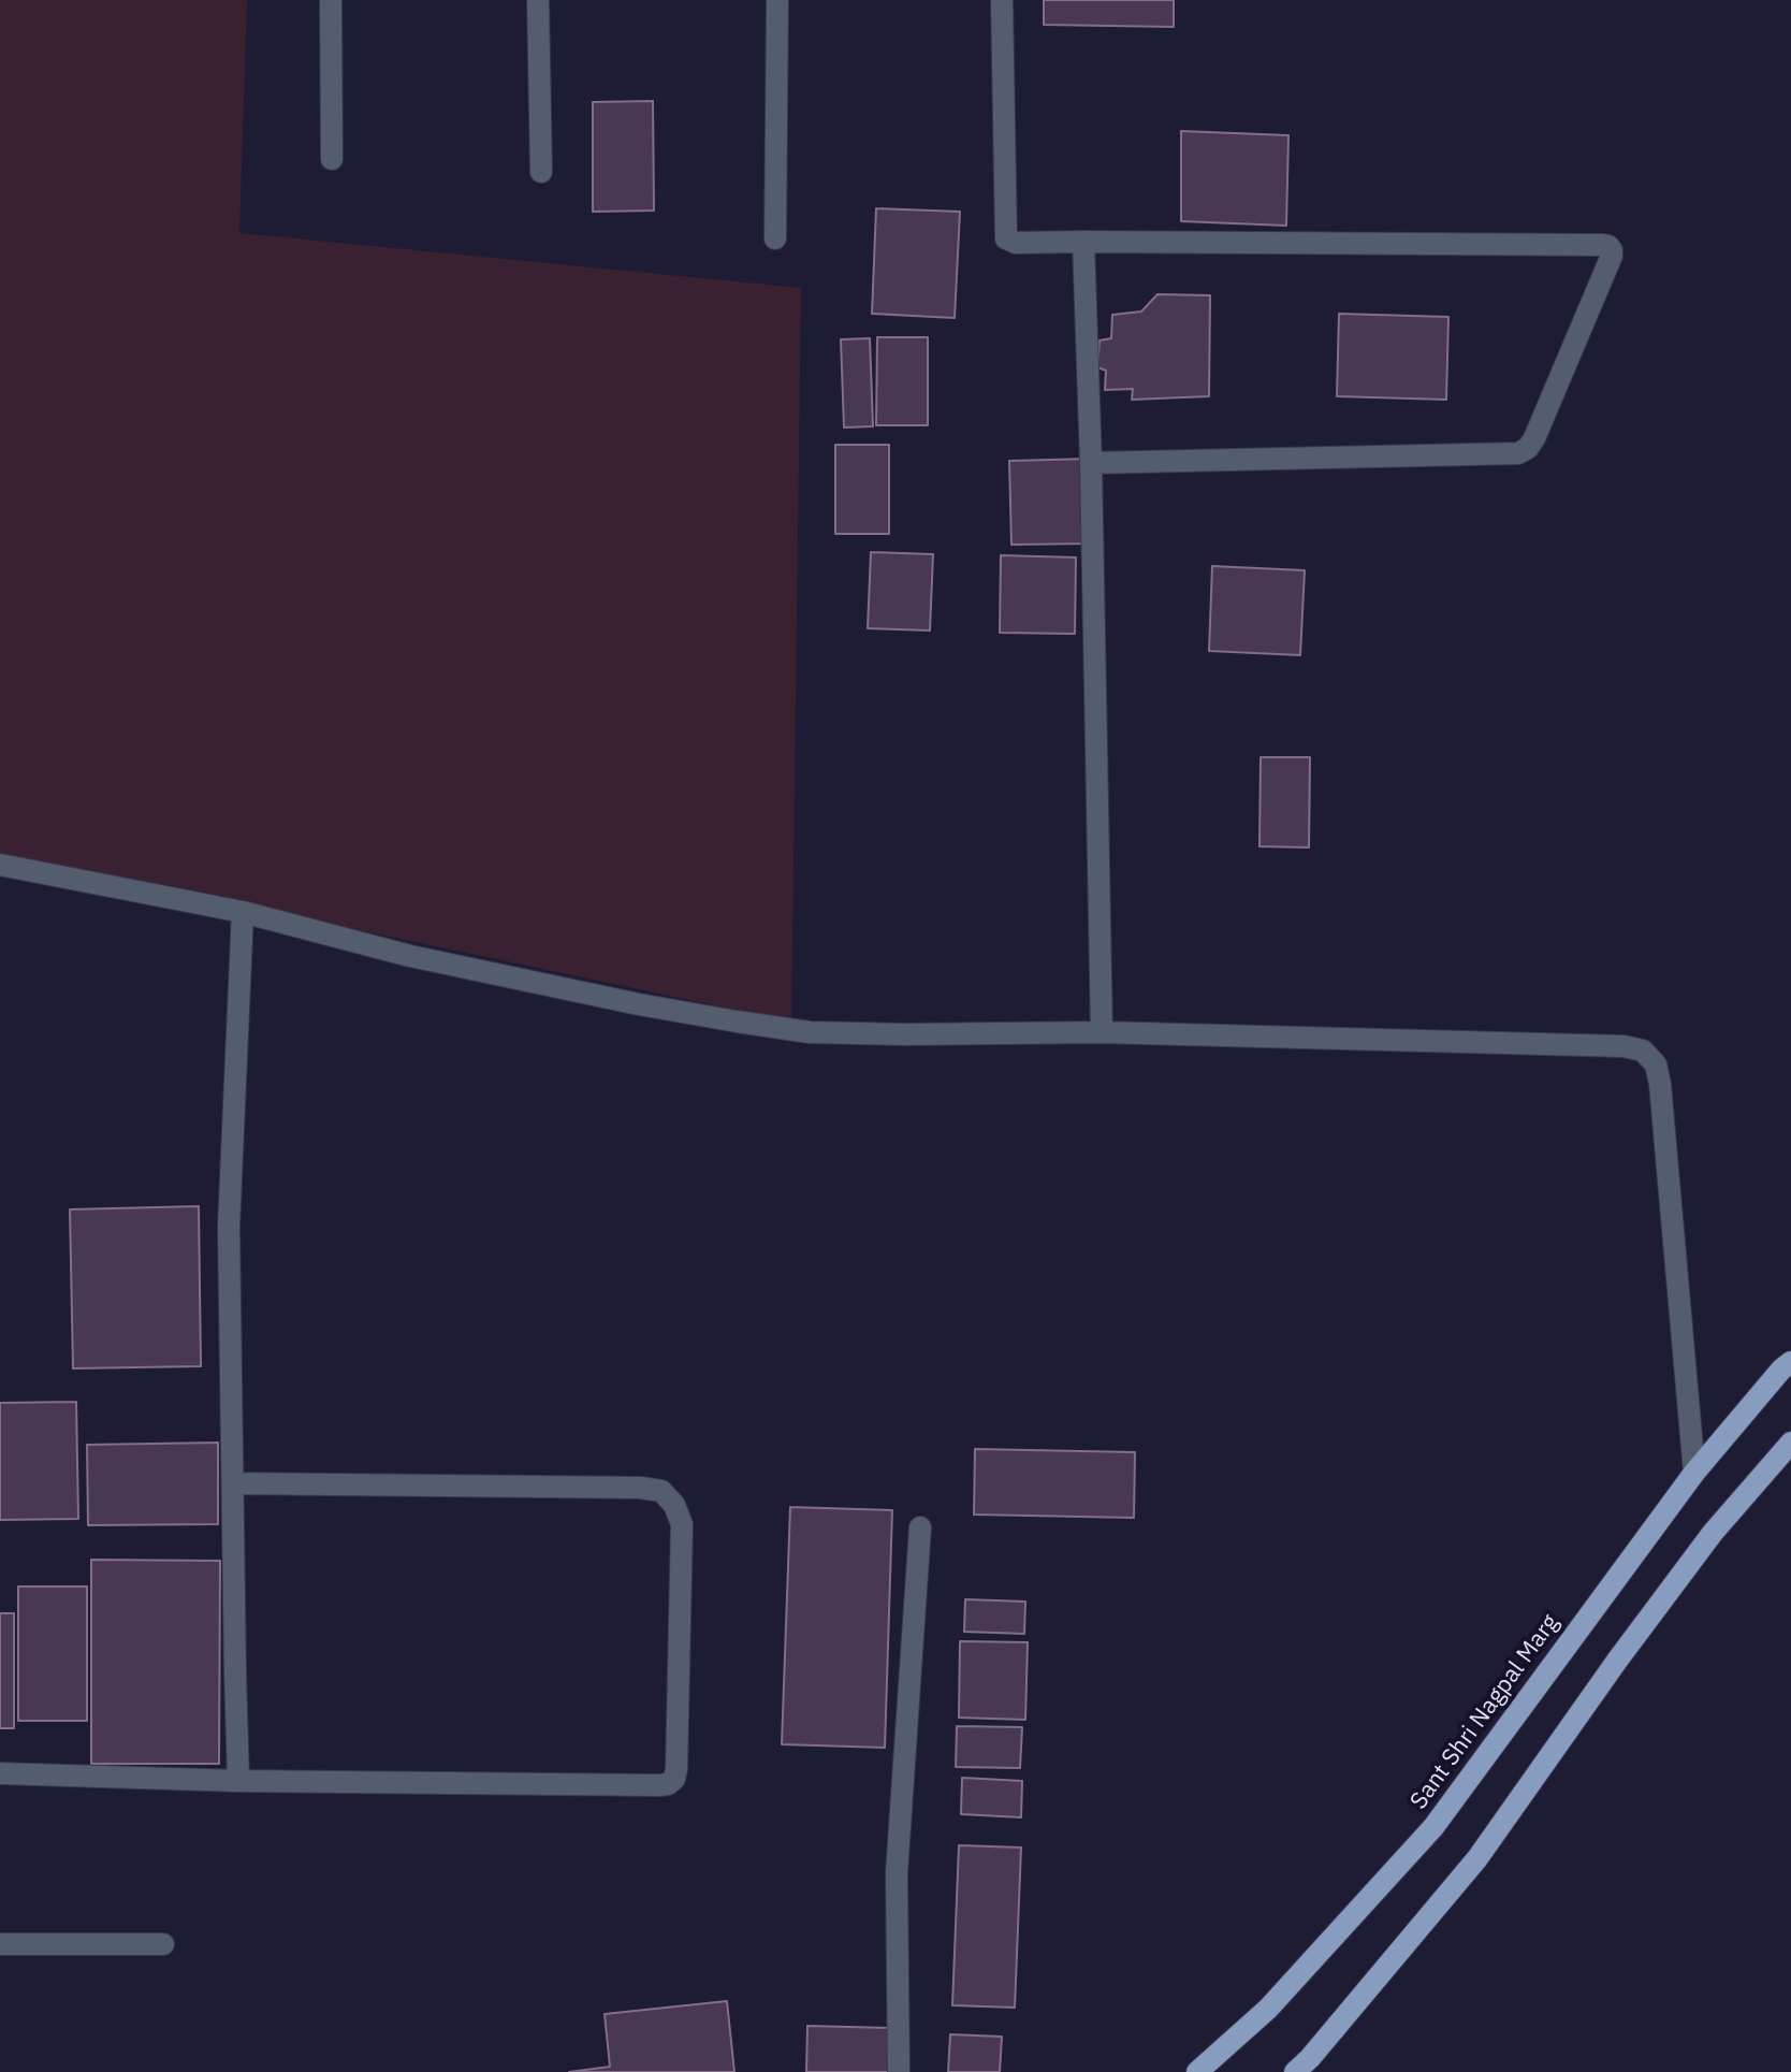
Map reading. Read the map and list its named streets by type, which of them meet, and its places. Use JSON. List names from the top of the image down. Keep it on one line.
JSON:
{"streets":{"main road":["Sant Shri Nagpal Marg"]}}
